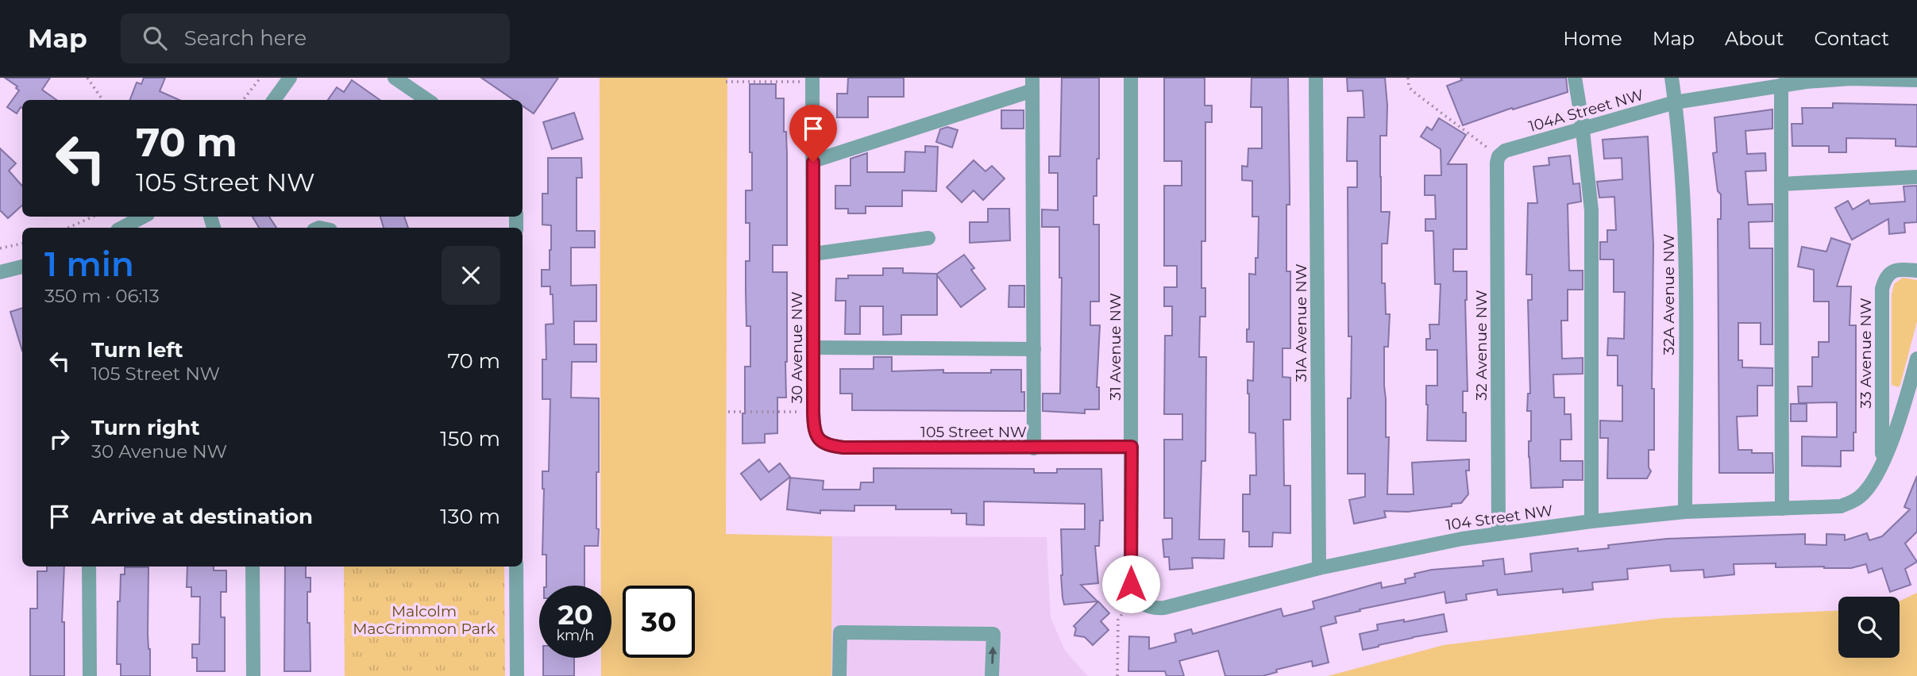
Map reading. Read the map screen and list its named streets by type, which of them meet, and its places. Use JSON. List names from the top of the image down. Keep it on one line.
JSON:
{"streets":{"street":["104A Street NW","32A Avenue NW","31A Avenue NW","32 Avenue NW","31 Avenue NW","30 Avenue NW","33 Avenue NW","105 Street NW","104 Street NW"]},"crossings":[["104A Street NW","32A Avenue NW"],["104A Street NW","32 Avenue NW"],["32A Avenue NW","104 Street NW"],["31A Avenue NW","104 Street NW"],["32 Avenue NW","104 Street NW"],["31 Avenue NW","105 Street NW"],["31 Avenue NW","104 Street NW"],["30 Avenue NW","105 Street NW"],["33 Avenue NW","104 Street NW"]],"parks":["Malcolm MacCrimmon Park"],"page":{"header":"Map","search":"Search here","nav":["Home","Map","About","Contact"],"turn":["70 m","105 Street NW"],"heading":["1 min","350 m · 06:13"],"list":[{"name":"Turn left","note":"105 Street NW","value":"70 m"},{"name":"Turn right","note":"30 Avenue NW","value":"150 m"},{"name":"Arrive at destination","value":"130 m"}],"speed":"20 km/h","limit":"30"}}
